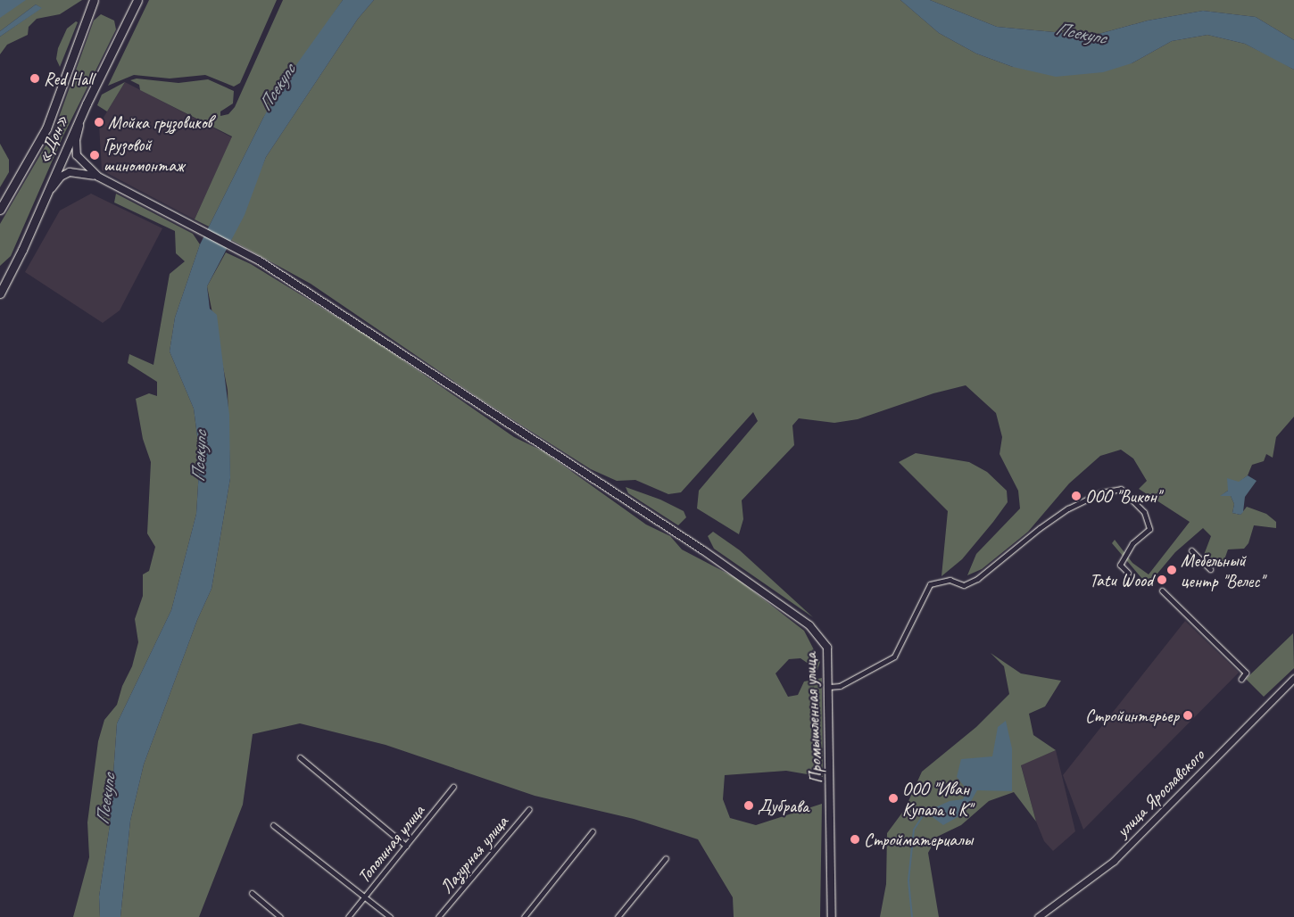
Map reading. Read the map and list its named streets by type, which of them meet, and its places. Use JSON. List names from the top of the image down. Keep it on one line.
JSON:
{"streets":{"highway":["«Дон»"],"main road":["Промышленная улица"],"street":["улица Ярославского","Тополиная улица","Лазурная улица"]},"water":["Псекупс"],"places":["Red Hall","Мойка грузовиков","Грузовой шиномонтаж","ООО \"Викон\"","Мебельный центр \"Велес\"","Tatu Wood","Стройинтерьер","ООО \"Иван Купала и К\"","Дубрава","Стройматериалы"]}
